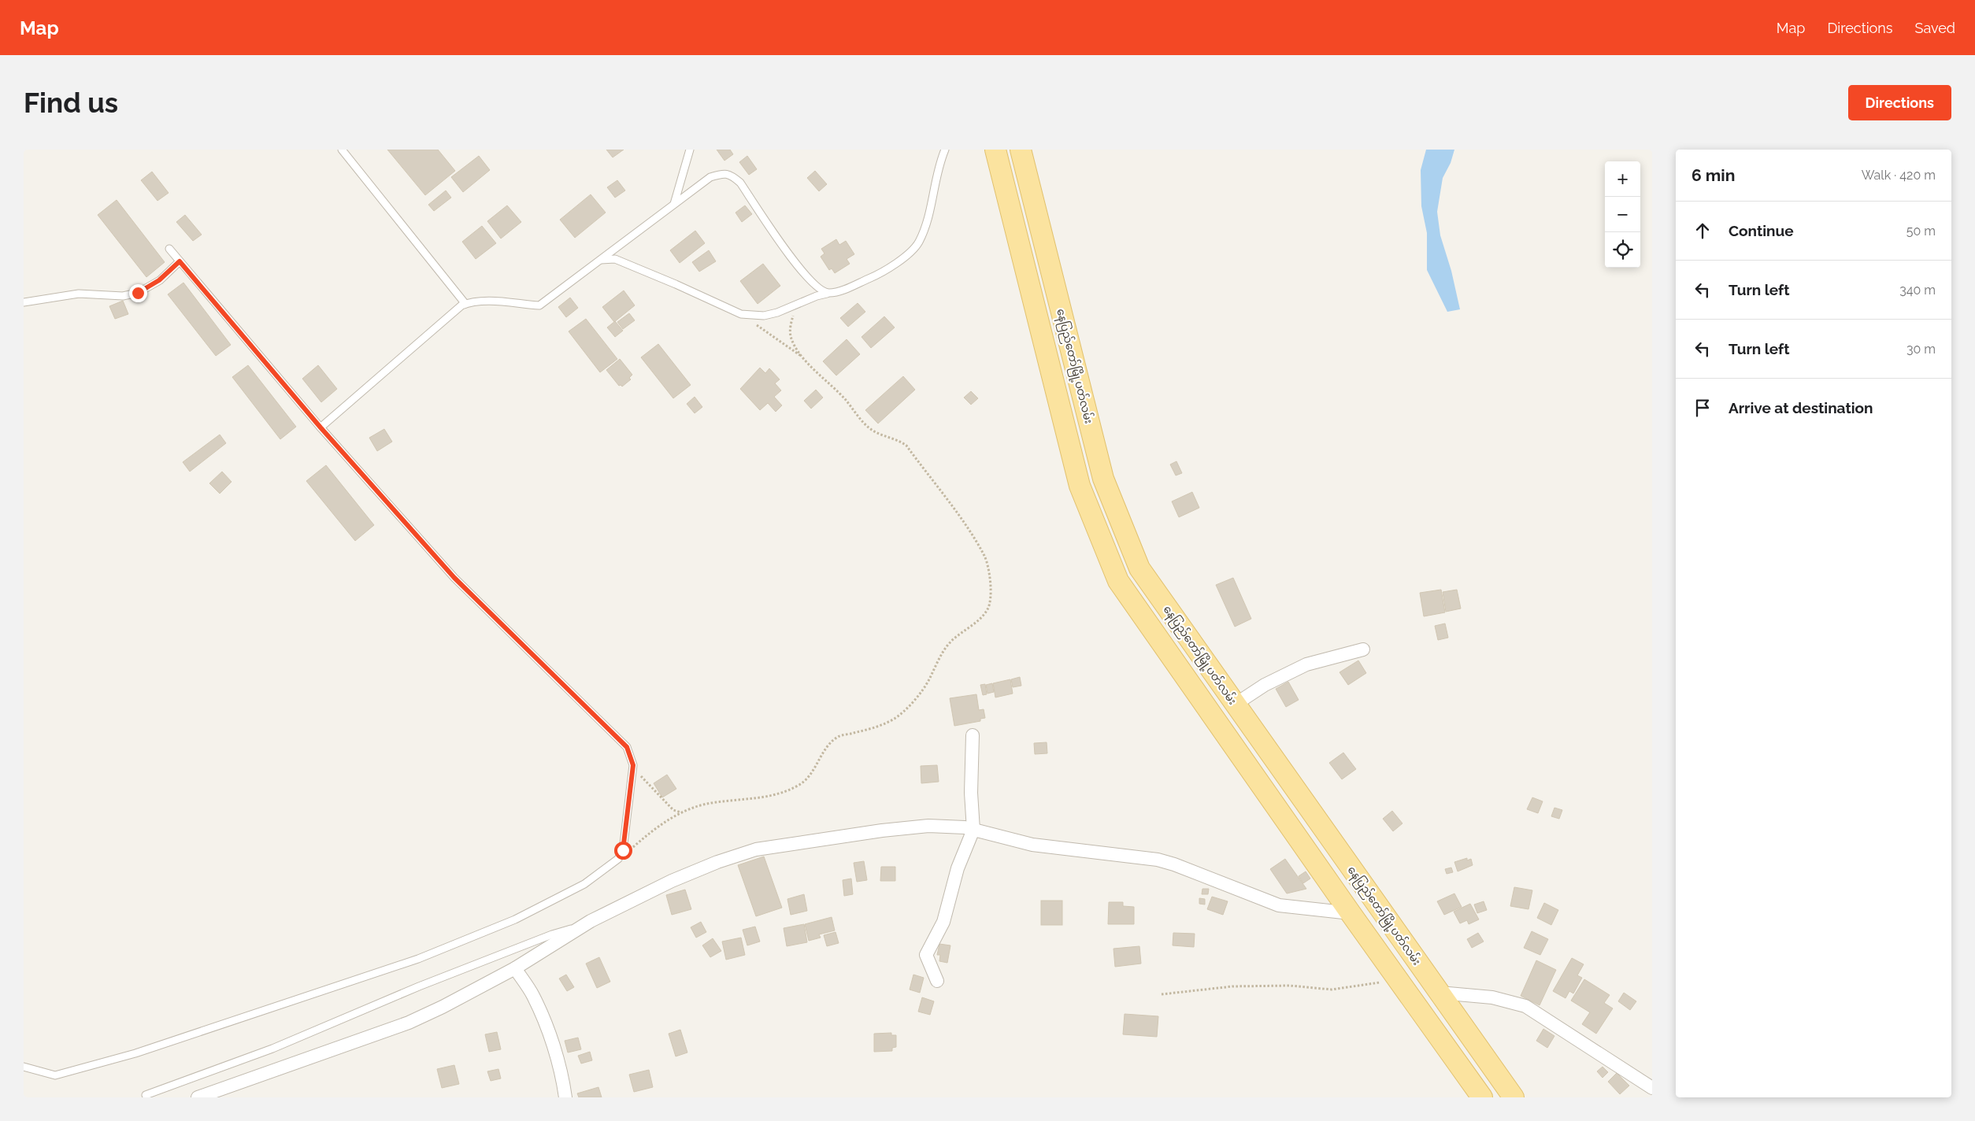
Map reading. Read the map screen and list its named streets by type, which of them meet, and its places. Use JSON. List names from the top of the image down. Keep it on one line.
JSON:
{"streets":{"main road":["နေပြည်တော်မြို့ပတ်လမ်း"]},"page":{"header":"Map","nav":["Map","Directions","Saved"],"buttons":"Directions","title":"Find us","heading":["6 min","Walk · 420 m"],"map_buttons":["+","−"],"list":[["Continue","50 m"],["Turn left","340 m"],["Turn left","30 m"],"Arrive at destination"]}}
